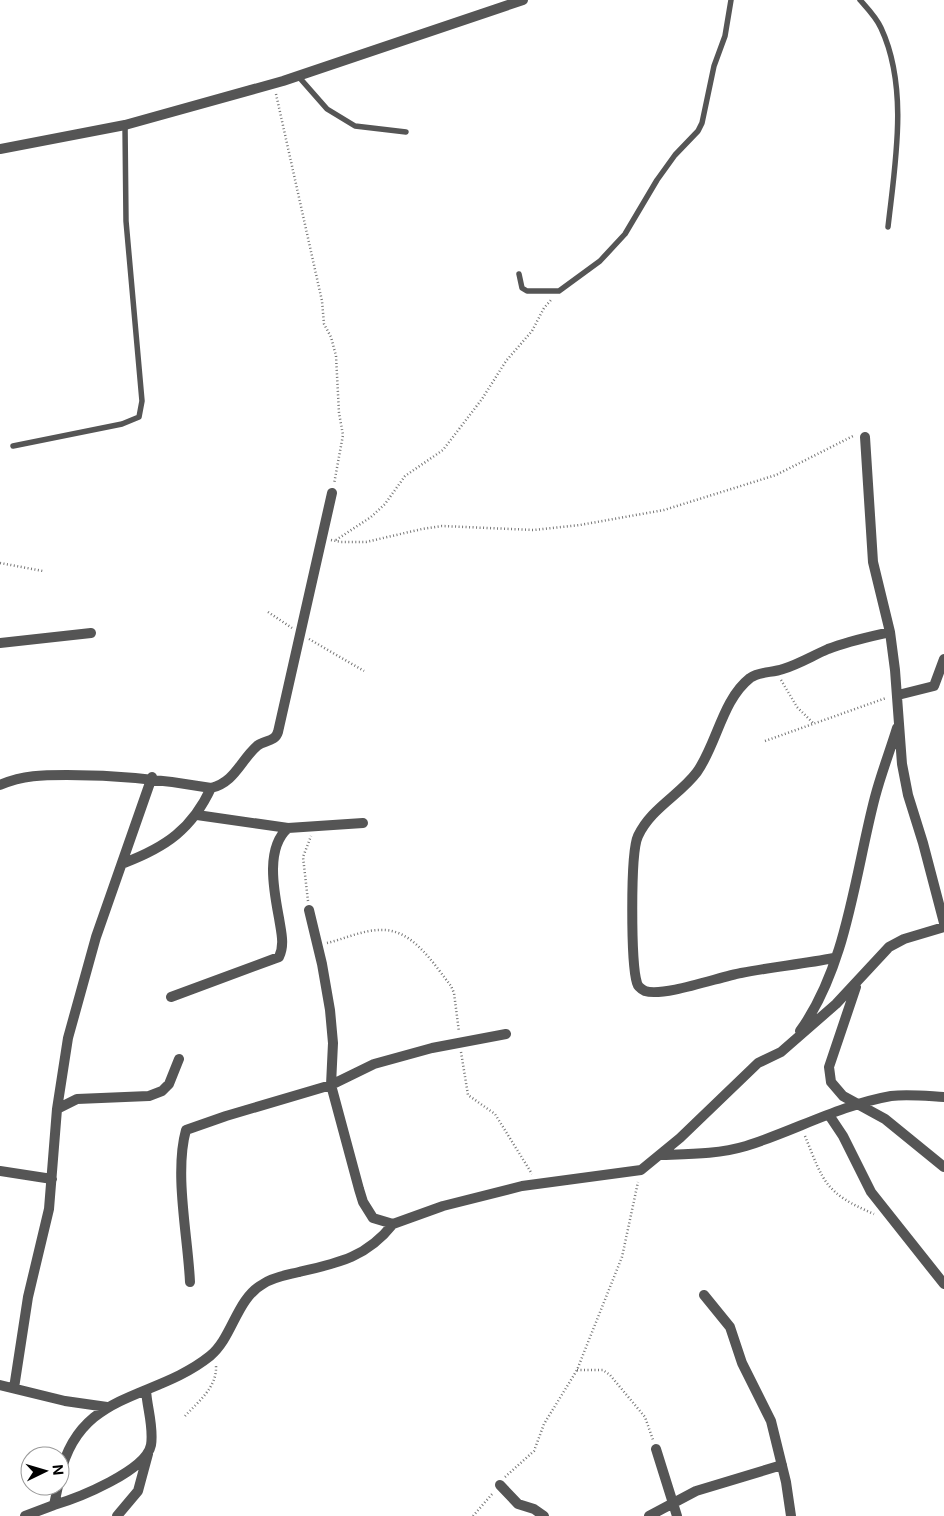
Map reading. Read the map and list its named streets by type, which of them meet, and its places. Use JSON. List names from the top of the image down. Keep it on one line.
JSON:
{"north":"right"}
